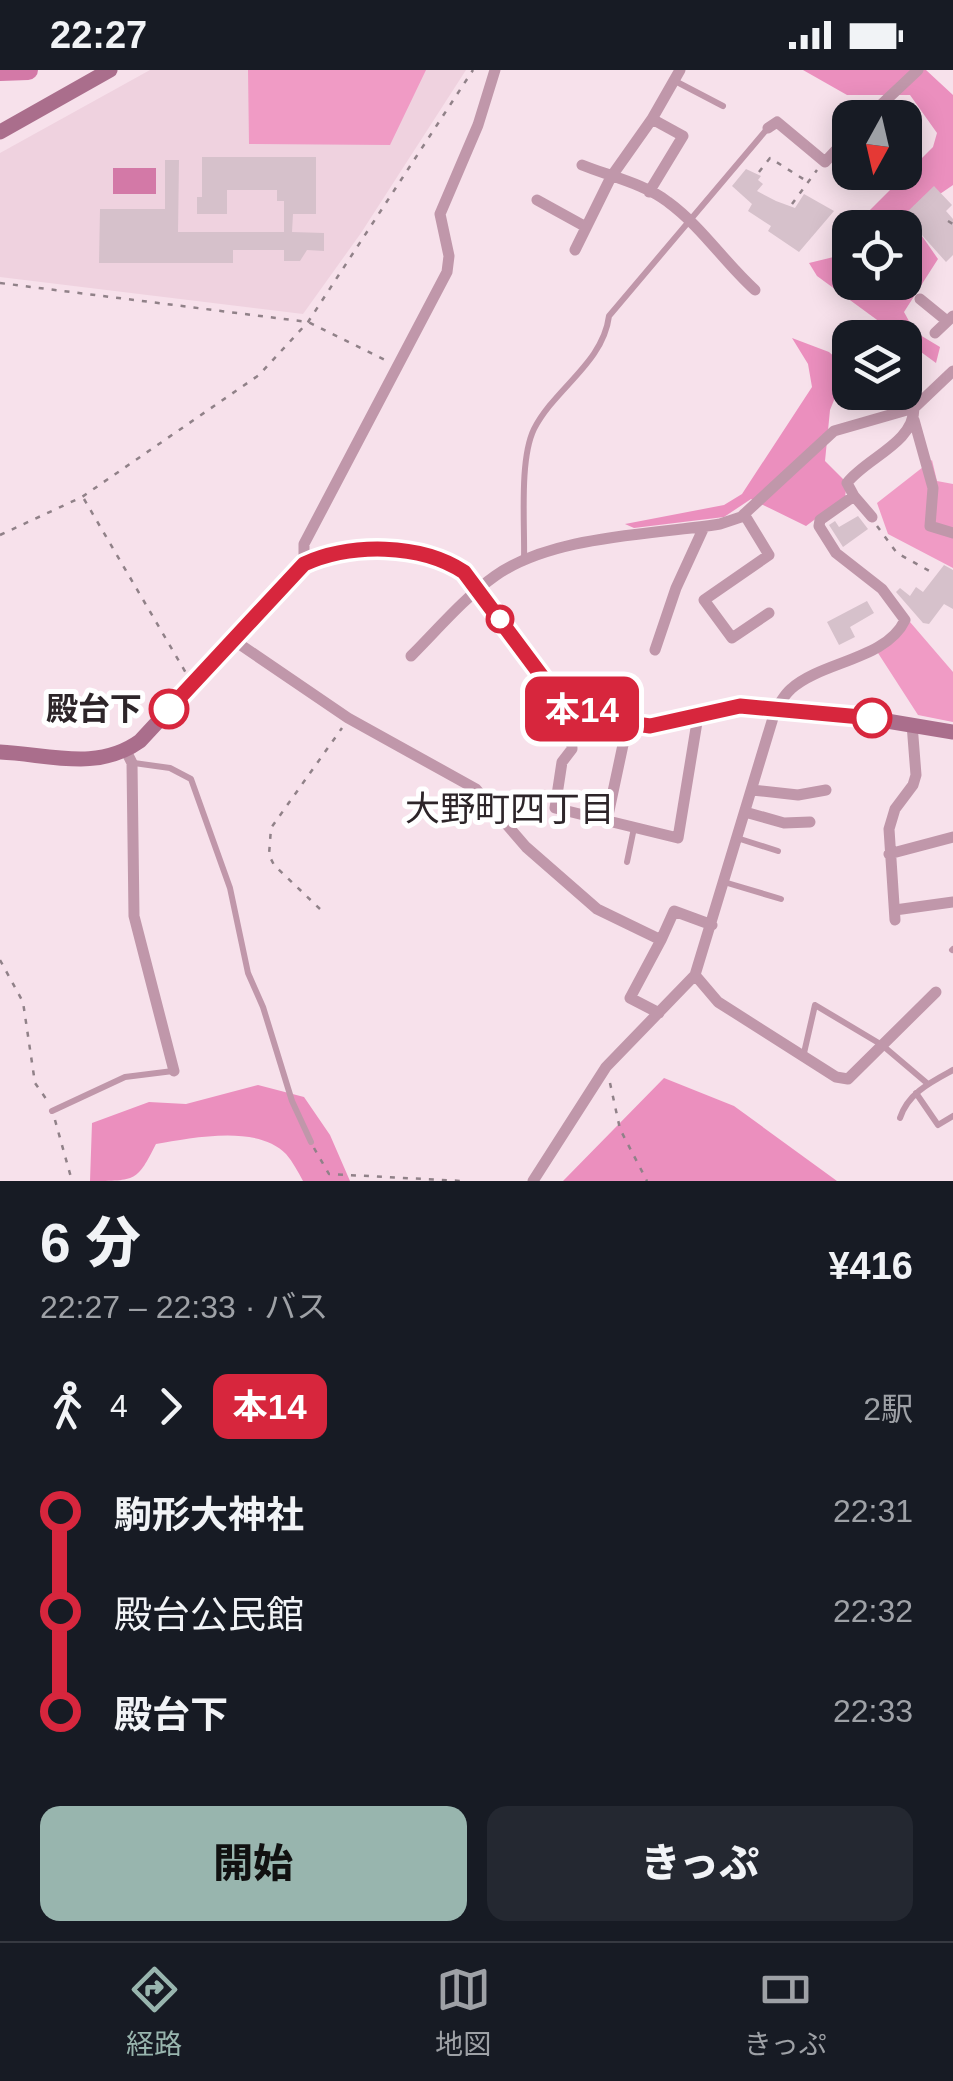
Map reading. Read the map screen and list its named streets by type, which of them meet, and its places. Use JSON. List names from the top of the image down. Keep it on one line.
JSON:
{"districts":["大野町四丁目"],"places":["殿台下"],"lines":["bus line 本14"],"north":"bottom","page":{"status":"22:27","on_map":"本14","heading":["6 分","22:27 – 22:33 · バス","¥416"],"legs":["4","本14","2駅"],"list":[{"name":"駒形大神社","value":"22:31"},{"name":"殿台公民館","value":"22:32"},{"name":"殿台下","value":"22:33"}],"buttons":["開始","きっぷ"],"tabs":["経路","地図","きっぷ"]}}
